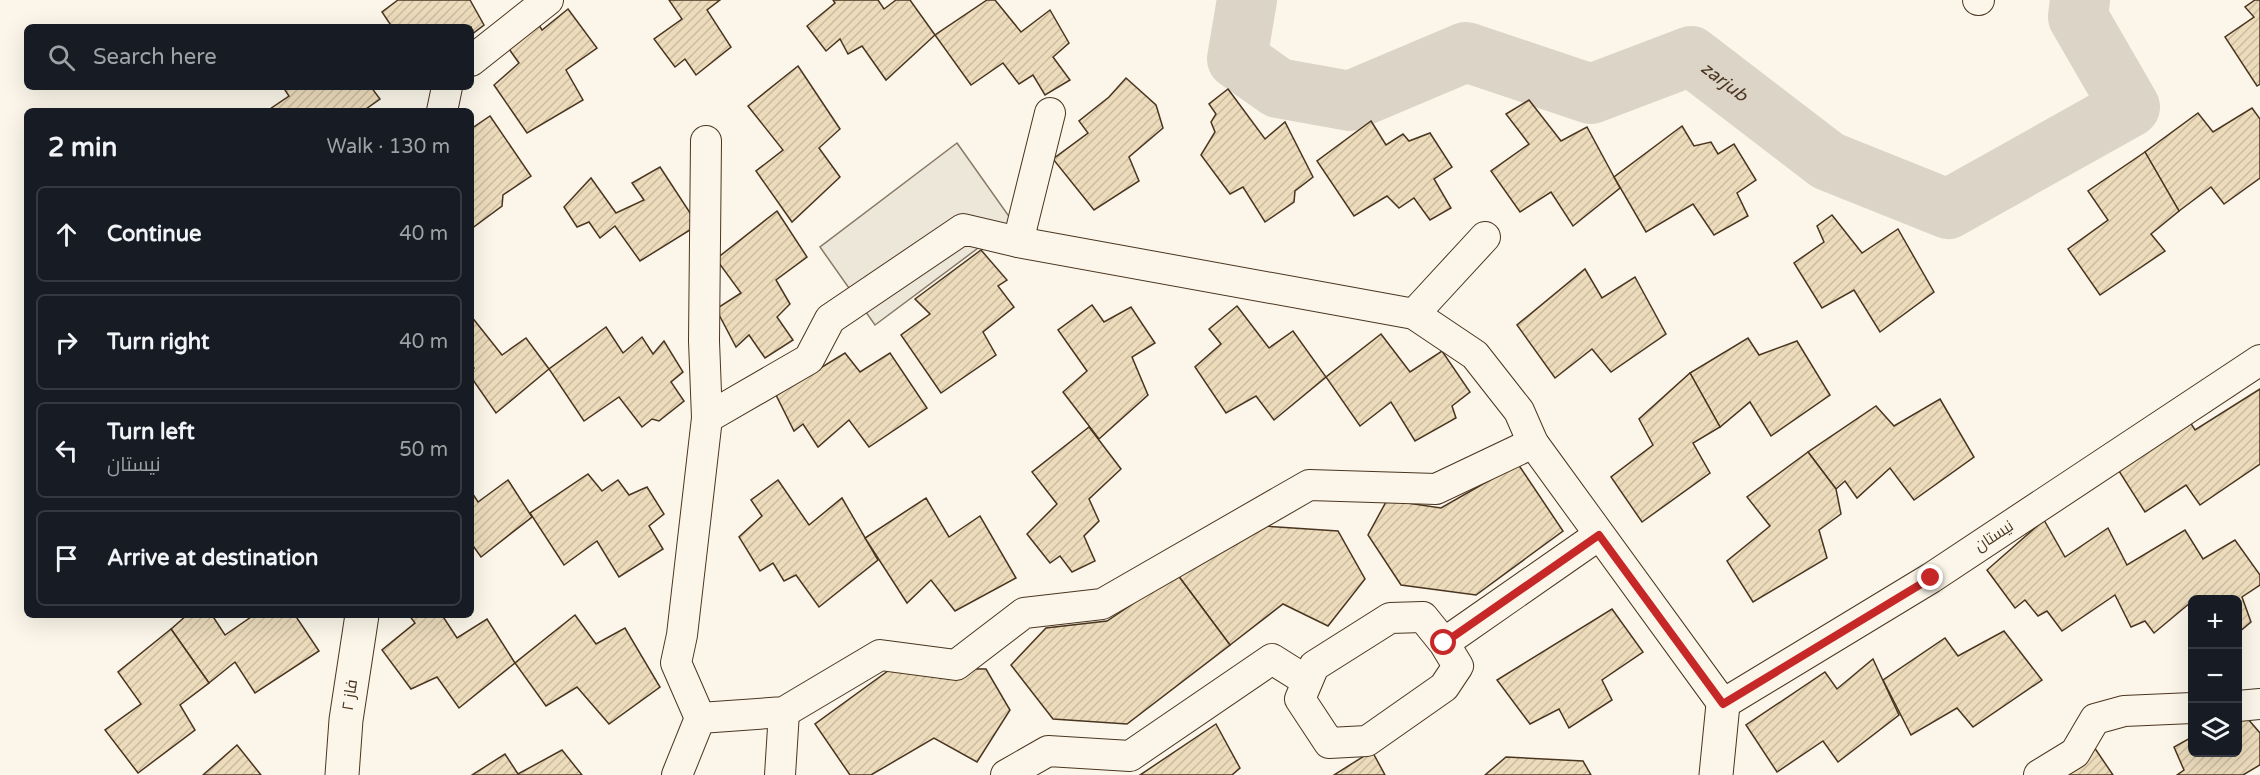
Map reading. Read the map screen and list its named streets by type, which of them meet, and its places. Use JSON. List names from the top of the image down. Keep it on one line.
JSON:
{"streets":{"street":["نیستان","فاز ۲"]},"water":["zarjub"],"page":{"search":"Search here","heading":["2 min","Walk · 130 m"],"list":[["Continue","40 m"],["Turn right","40 m"],["Turn left","نیستان","50 m"],"Arrive at destination"],"map_buttons":["+","−"]}}
